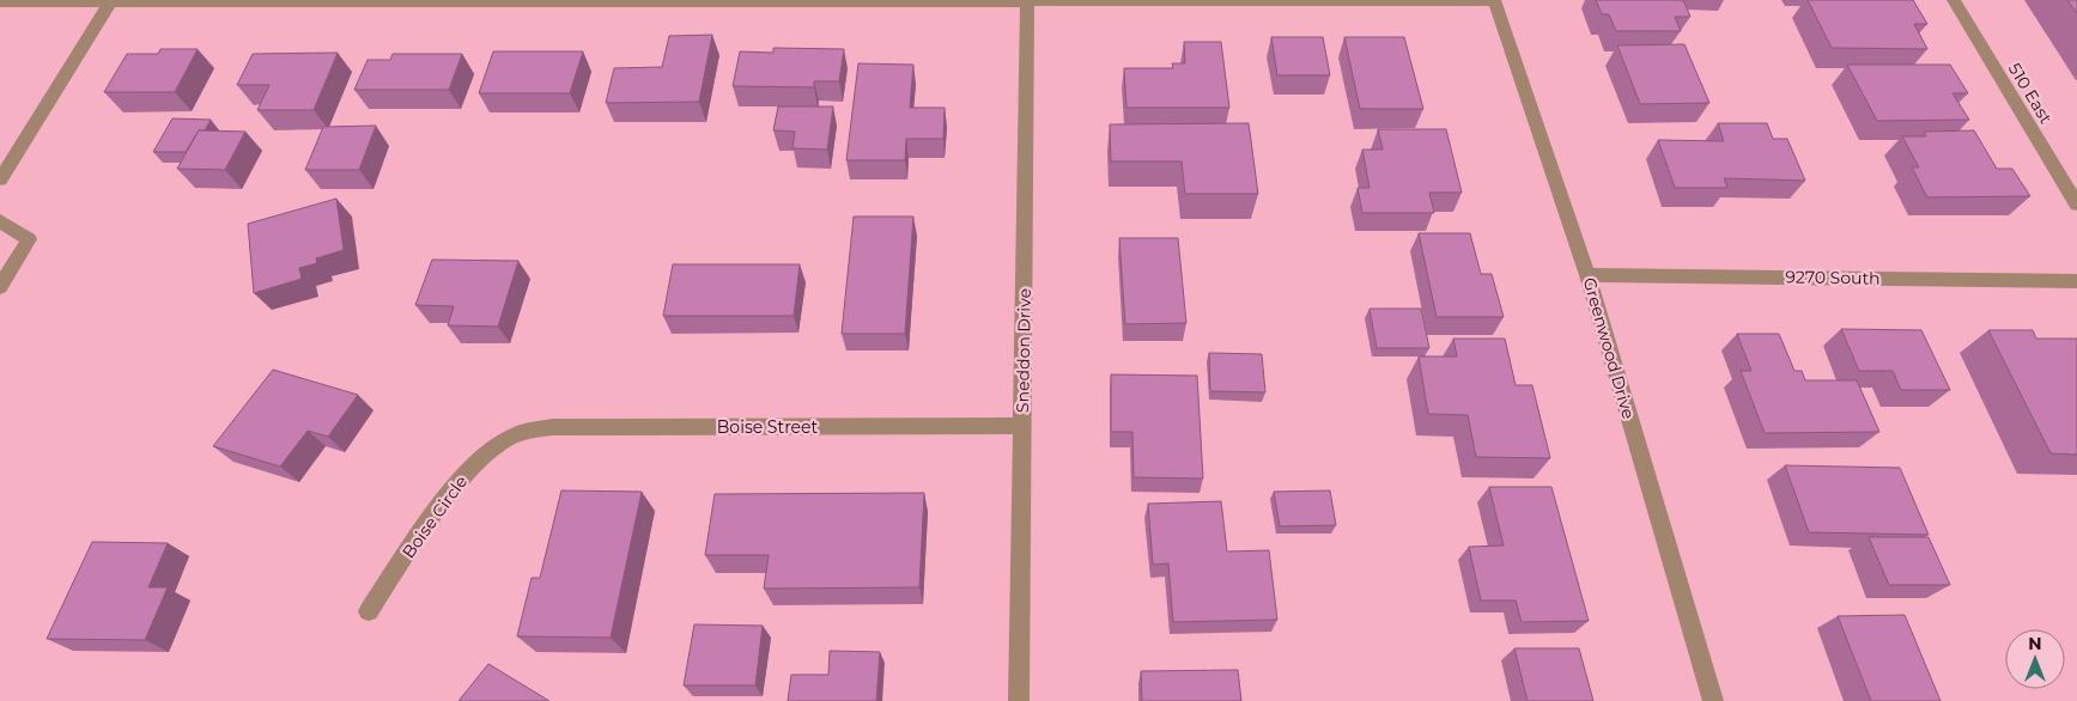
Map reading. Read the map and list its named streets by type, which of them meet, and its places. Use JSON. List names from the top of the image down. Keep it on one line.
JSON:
{"streets":{"street":["510 East","9270 South","Greenwood Drive","Sneddon Drive","Boise Street","Boise Circle"]},"crossings":[["9270 South","Greenwood Drive"],["Sneddon Drive","Boise Street"],["Boise Street","Boise Circle"]],"north":"top"}
